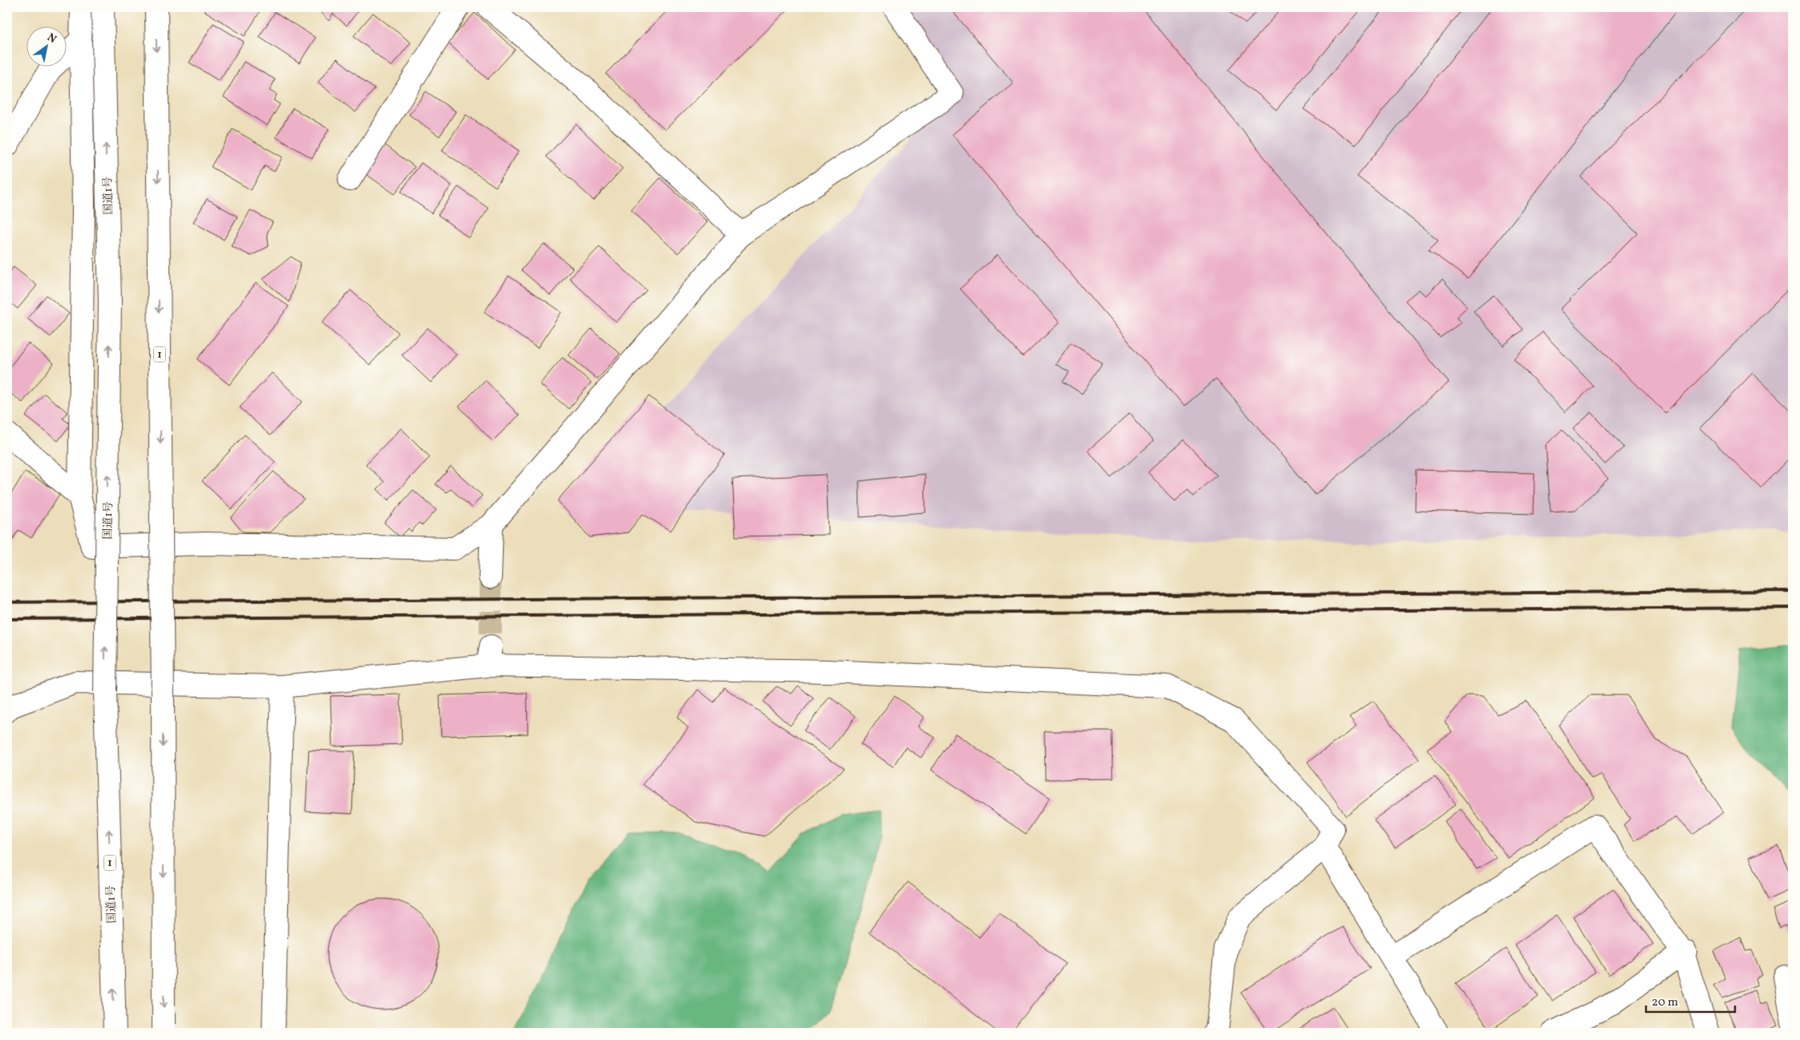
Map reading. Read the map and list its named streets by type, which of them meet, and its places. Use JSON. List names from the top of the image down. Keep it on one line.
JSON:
{"streets":{"main road":["国道1号","1"]},"scale_bar":"20 m","north":"top right"}
